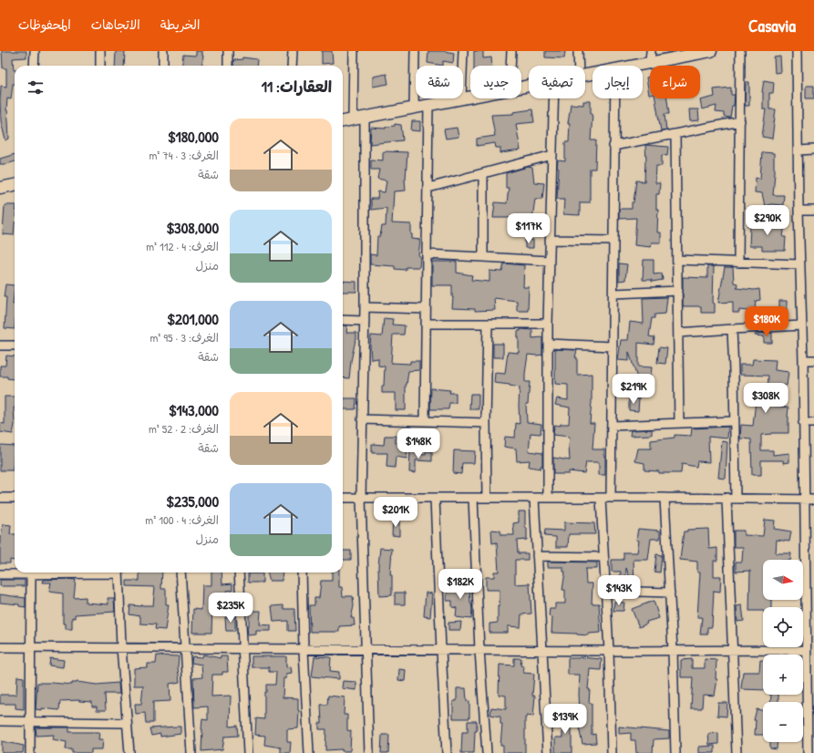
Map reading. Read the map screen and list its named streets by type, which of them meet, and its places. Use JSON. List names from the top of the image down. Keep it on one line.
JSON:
{"north":"right","page":{"header":"Casavia","nav":["الخريطة","الاتجاهات","المحفوظات"],"chip":["شراء","إيجار","تصفية","جديد","شقة"],"heading":"العقارات: 11","list":[{"name":"$180,000","note":"الغرف: 3 · 74 m² · شقة"},{"name":"$308,000","note":"الغرف: 4 · 112 m² · منزل"},{"name":"$201,000","note":"الغرف: 3 · 95 m² · شقة"},{"name":"$143,000","note":"الغرف: 2 · 52 m² · شقة"},{"name":"$235,000","note":"الغرف: 4 · 100 m² · منزل"}],"price":["$290K","$117K","$180K","$219K","$308K","$148K","$201K","$182K","$143K","$235K","$139K"],"map_buttons":["+","−"]}}
